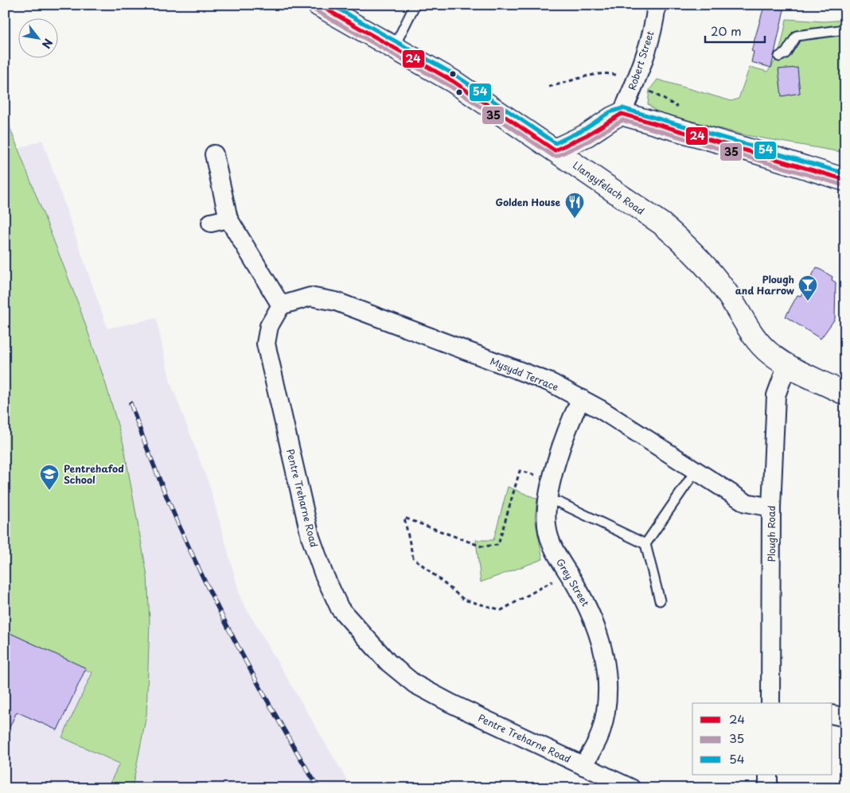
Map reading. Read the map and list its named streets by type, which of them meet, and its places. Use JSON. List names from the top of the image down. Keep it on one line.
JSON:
{"streets":{"main road":["Llangyfelach Road"],"street":["Robert Street","Mysydd Terrace","Pentre Treharne Road","Plough Road","Grey Street"]},"crossings":[["Llangyfelach Road","Plough Road"],["Mysydd Terrace","Pentre Treharne Road"],["Mysydd Terrace","Plough Road"],["Mysydd Terrace","Grey Street"],["Pentre Treharne Road","Grey Street"]],"places":{"restaurant":["Golden House"],"bar":["Plough and Harrow"],"school or university":["Pentrehafod School"]},"lines":["transit line 24","transit line 54","transit line 35"],"legend":["24","35","54"],"scale_bar":"20 m","north":"bottom right"}
